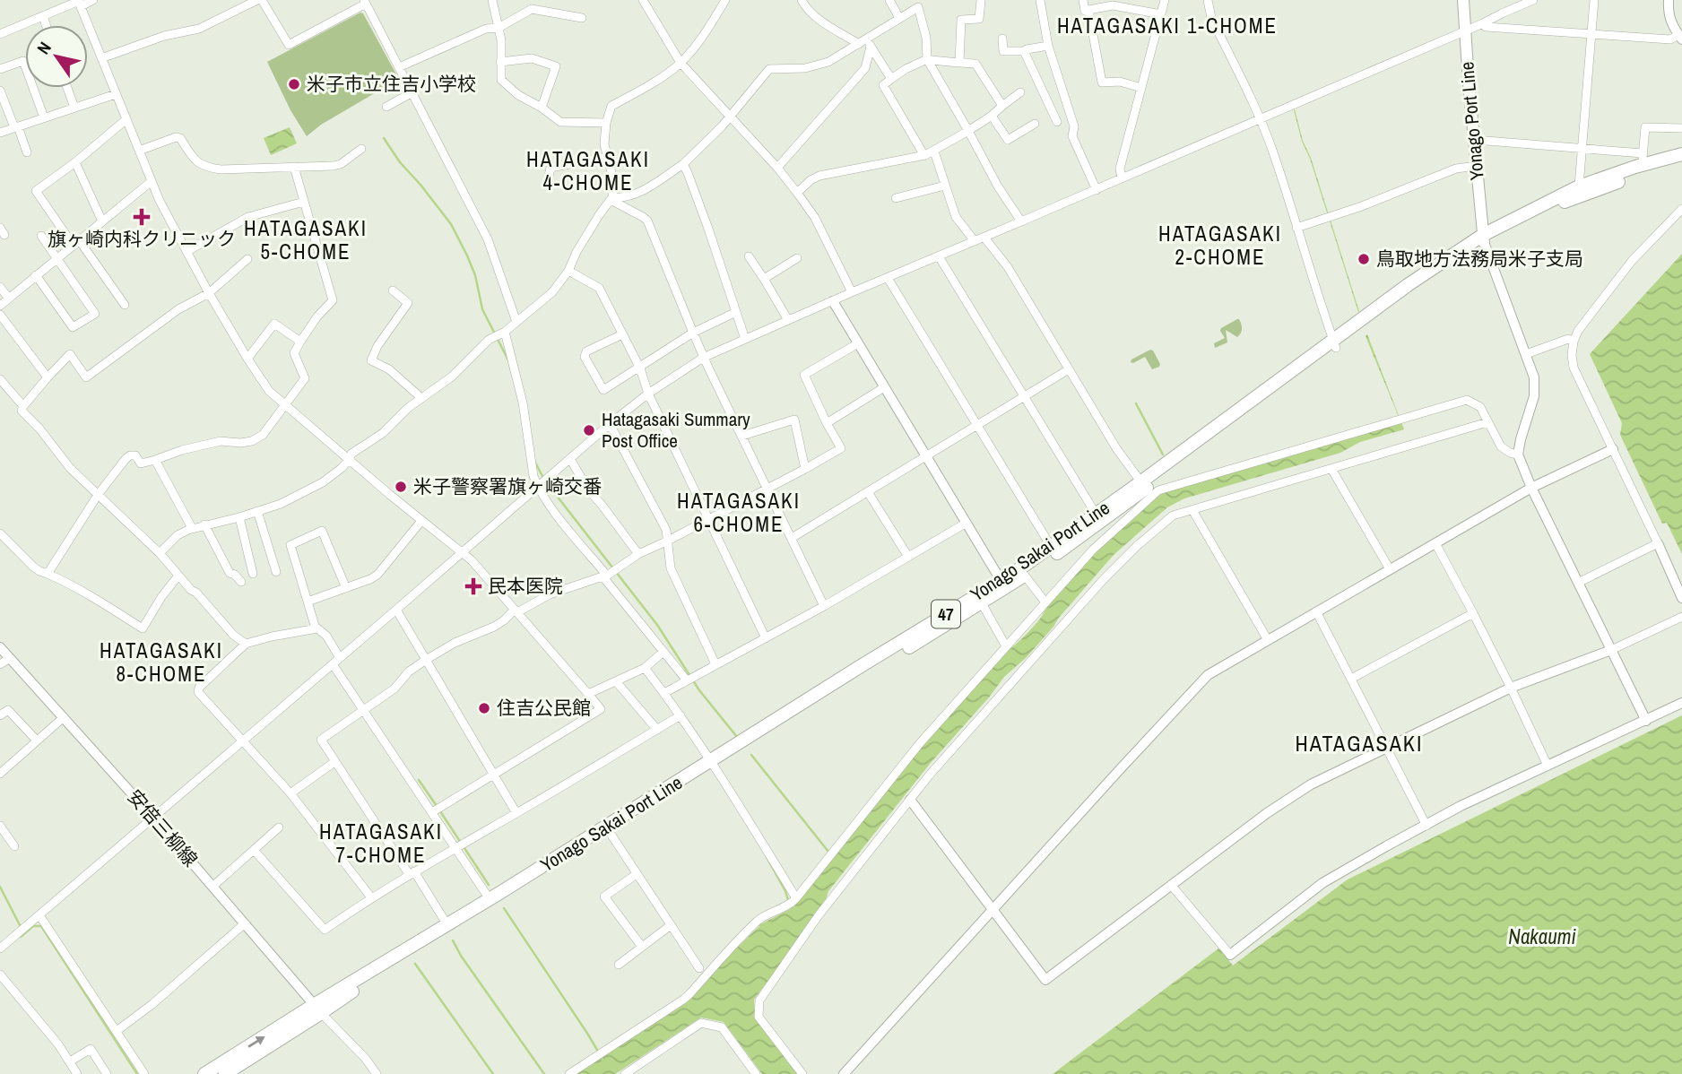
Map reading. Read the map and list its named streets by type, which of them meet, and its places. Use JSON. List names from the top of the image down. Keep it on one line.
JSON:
{"streets":{"main road":["Yonago Port Line","Yonago Sakai Port Line","47"],"street":["安倍三柳線"]},"crossings":[["Yonago Port Line","Yonago Sakai Port Line"],["Yonago Sakai Port Line","安倍三柳線"]],"districts":["HATAGASAKI 1-CHOME","HATAGASAKI 4-CHOME","HATAGASAKI 5-CHOME","HATAGASAKI 2-CHOME","HATAGASAKI 6-CHOME","HATAGASAKI 8-CHOME","HATAGASAKI","HATAGASAKI 7-CHOME"],"water":["Nakaumi"],"places":{"other":["米子市立住吉小学校","鳥取地方法務局米子支局","Hatagasaki Summary Post Office","米子警察署旗ヶ崎交番","住吉公民館"],"health":["旗ヶ崎内科クリニック","民本医院"]},"north":"top left"}
